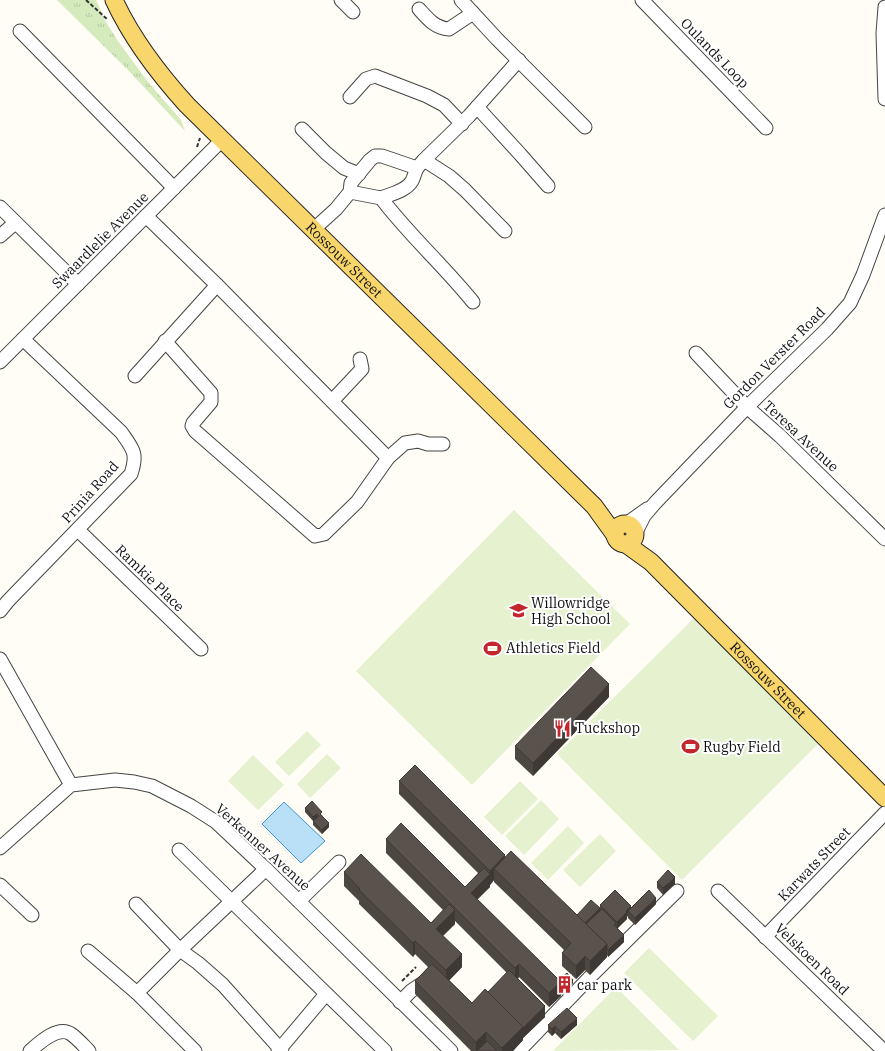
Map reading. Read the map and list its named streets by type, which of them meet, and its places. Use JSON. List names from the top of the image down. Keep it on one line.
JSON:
{"streets":{"main road":["Rossouw Street"],"street":["Oulands Loop","Swaardlelie Avenue","Gordon Verster Road","Teresa Avenue","Prinia Road","Ramkie Place","Verkenner Avenue","Karwats Street","Velskoen Road"]},"crossings":[["Swaardlelie Avenue","Rossouw Street"],["Swaardlelie Avenue","Prinia Road"],["Rossouw Street","Gordon Verster Road"],["Gordon Verster Road","Teresa Avenue"],["Prinia Road","Ramkie Place"],["Karwats Street","Velskoen Road"]],"places":{"school or university":["Willowridge High School"],"sports":["Athletics Field","Rugby Field"],"restaurant":["Tuckshop"],"building":["car park"]}}
